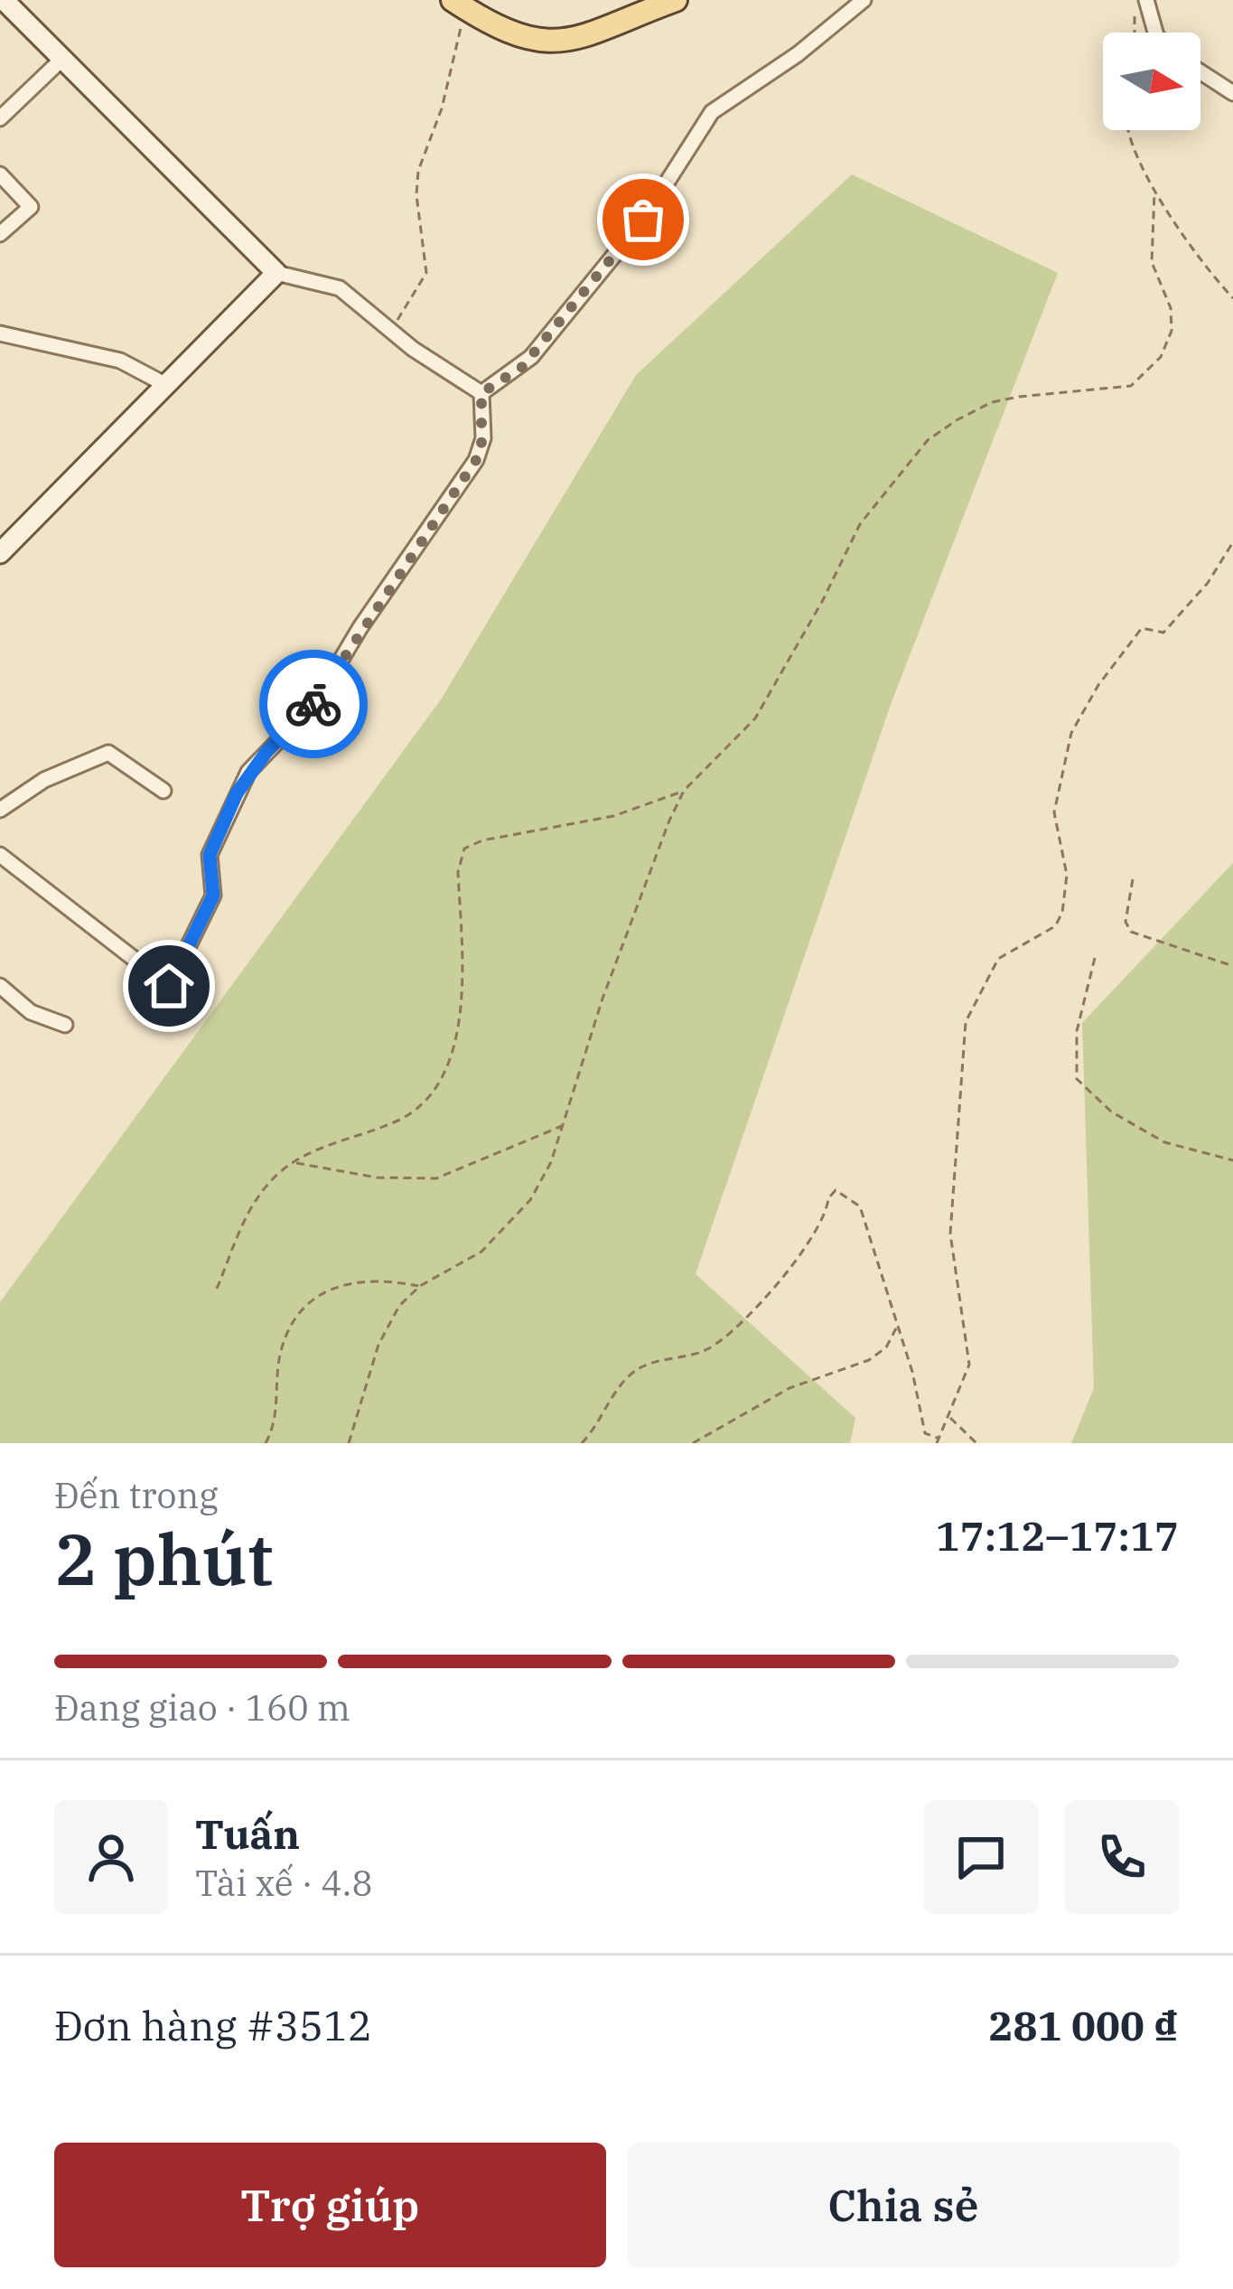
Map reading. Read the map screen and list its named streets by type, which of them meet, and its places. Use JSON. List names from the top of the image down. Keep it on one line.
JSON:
{"north":"right","page":{"heading":["2 phút","Đến trong","17:12–17:17"],"panel":["Tuấn","Tài xế · 4.8","Đơn hàng #3512","281 000 ₫"],"bar":"Đang giao · 160 m","buttons":["Trợ giúp","Chia sẻ"]}}
